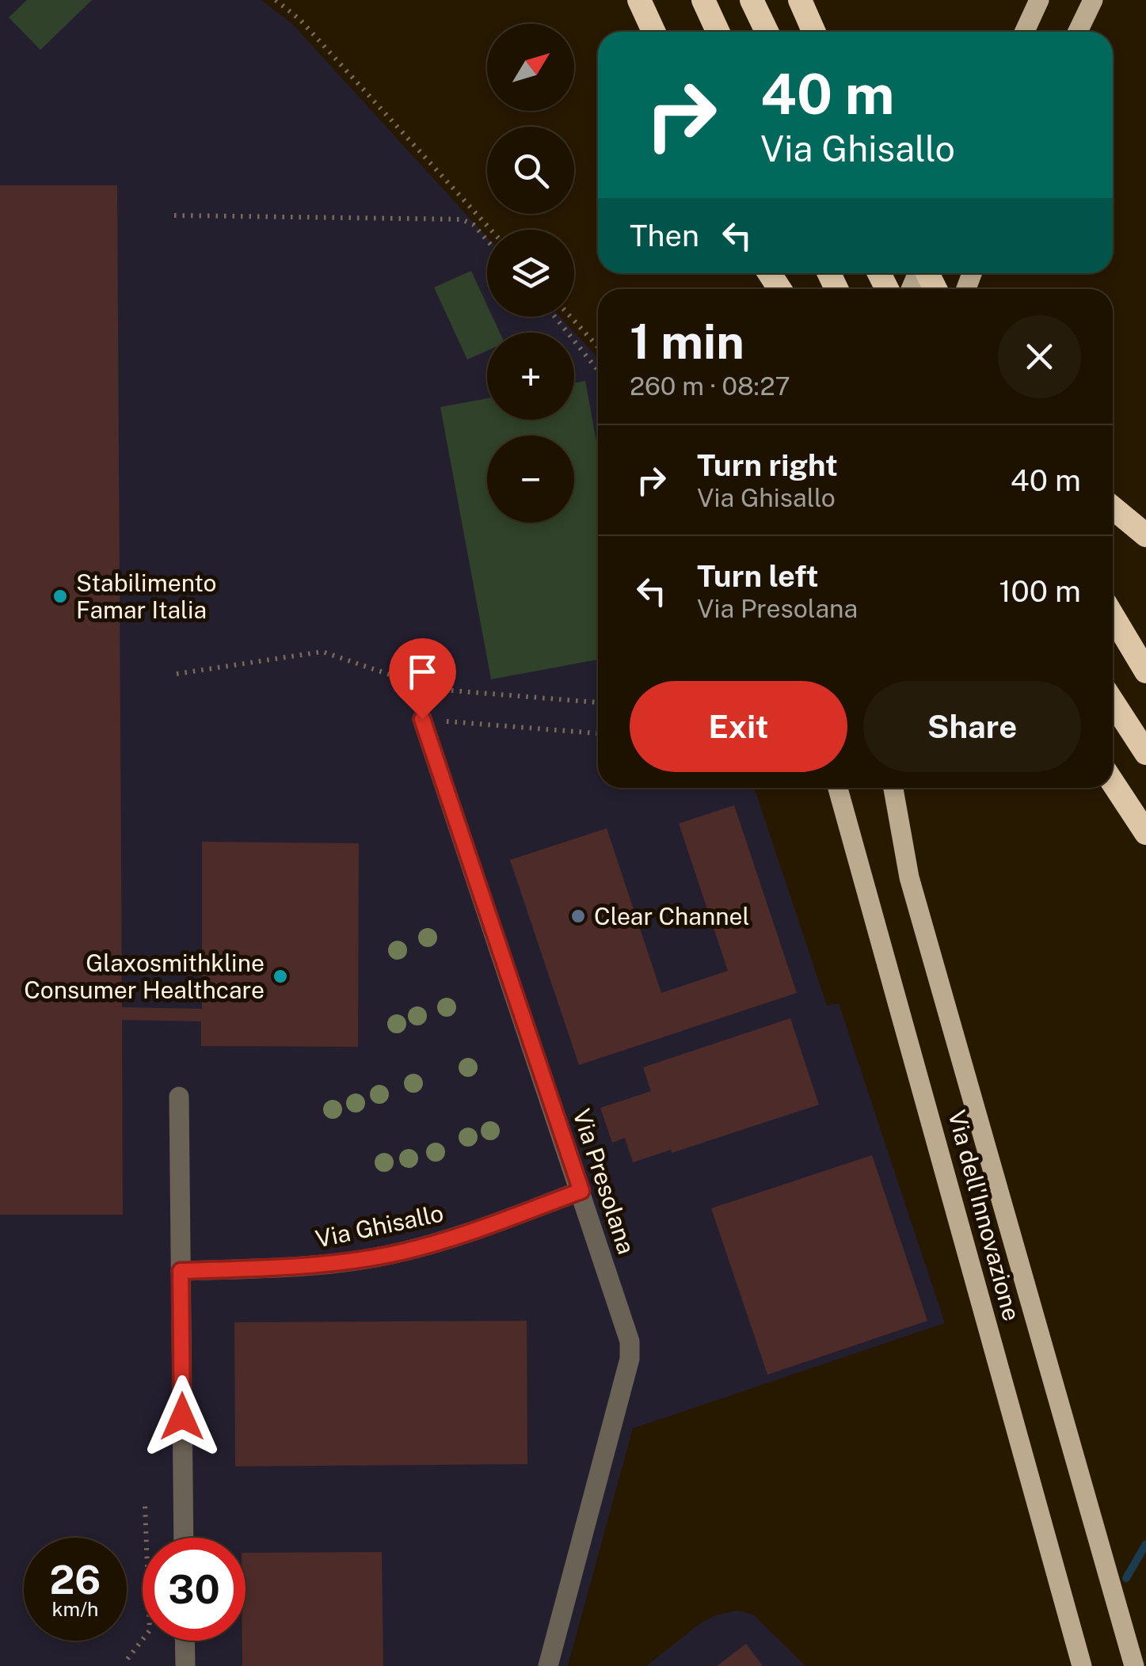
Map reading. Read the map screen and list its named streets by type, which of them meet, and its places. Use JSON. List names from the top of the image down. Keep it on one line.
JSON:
{"streets":{"main road":["Via dell'Innovazione"],"street":["Via Presolana","Via Ghisallo"]},"crossings":[["Via Presolana","Via Ghisallo"]],"places":["Stabilimento Famar Italia","Clear Channel","Glaxosmithkline Consumer Healthcare"],"north":"top right","page":{"map_buttons":["+","−"],"turn":["40 m","Via Ghisallo"],"then":"Then","heading":["1 min","260 m · 08:27"],"list":[{"name":"Turn right","note":"Via Ghisallo","value":"40 m"},{"name":"Turn left","note":"Via Presolana","value":"100 m"}],"buttons":["Exit","Share"],"speed":"26 km/h","limit":"30"}}
